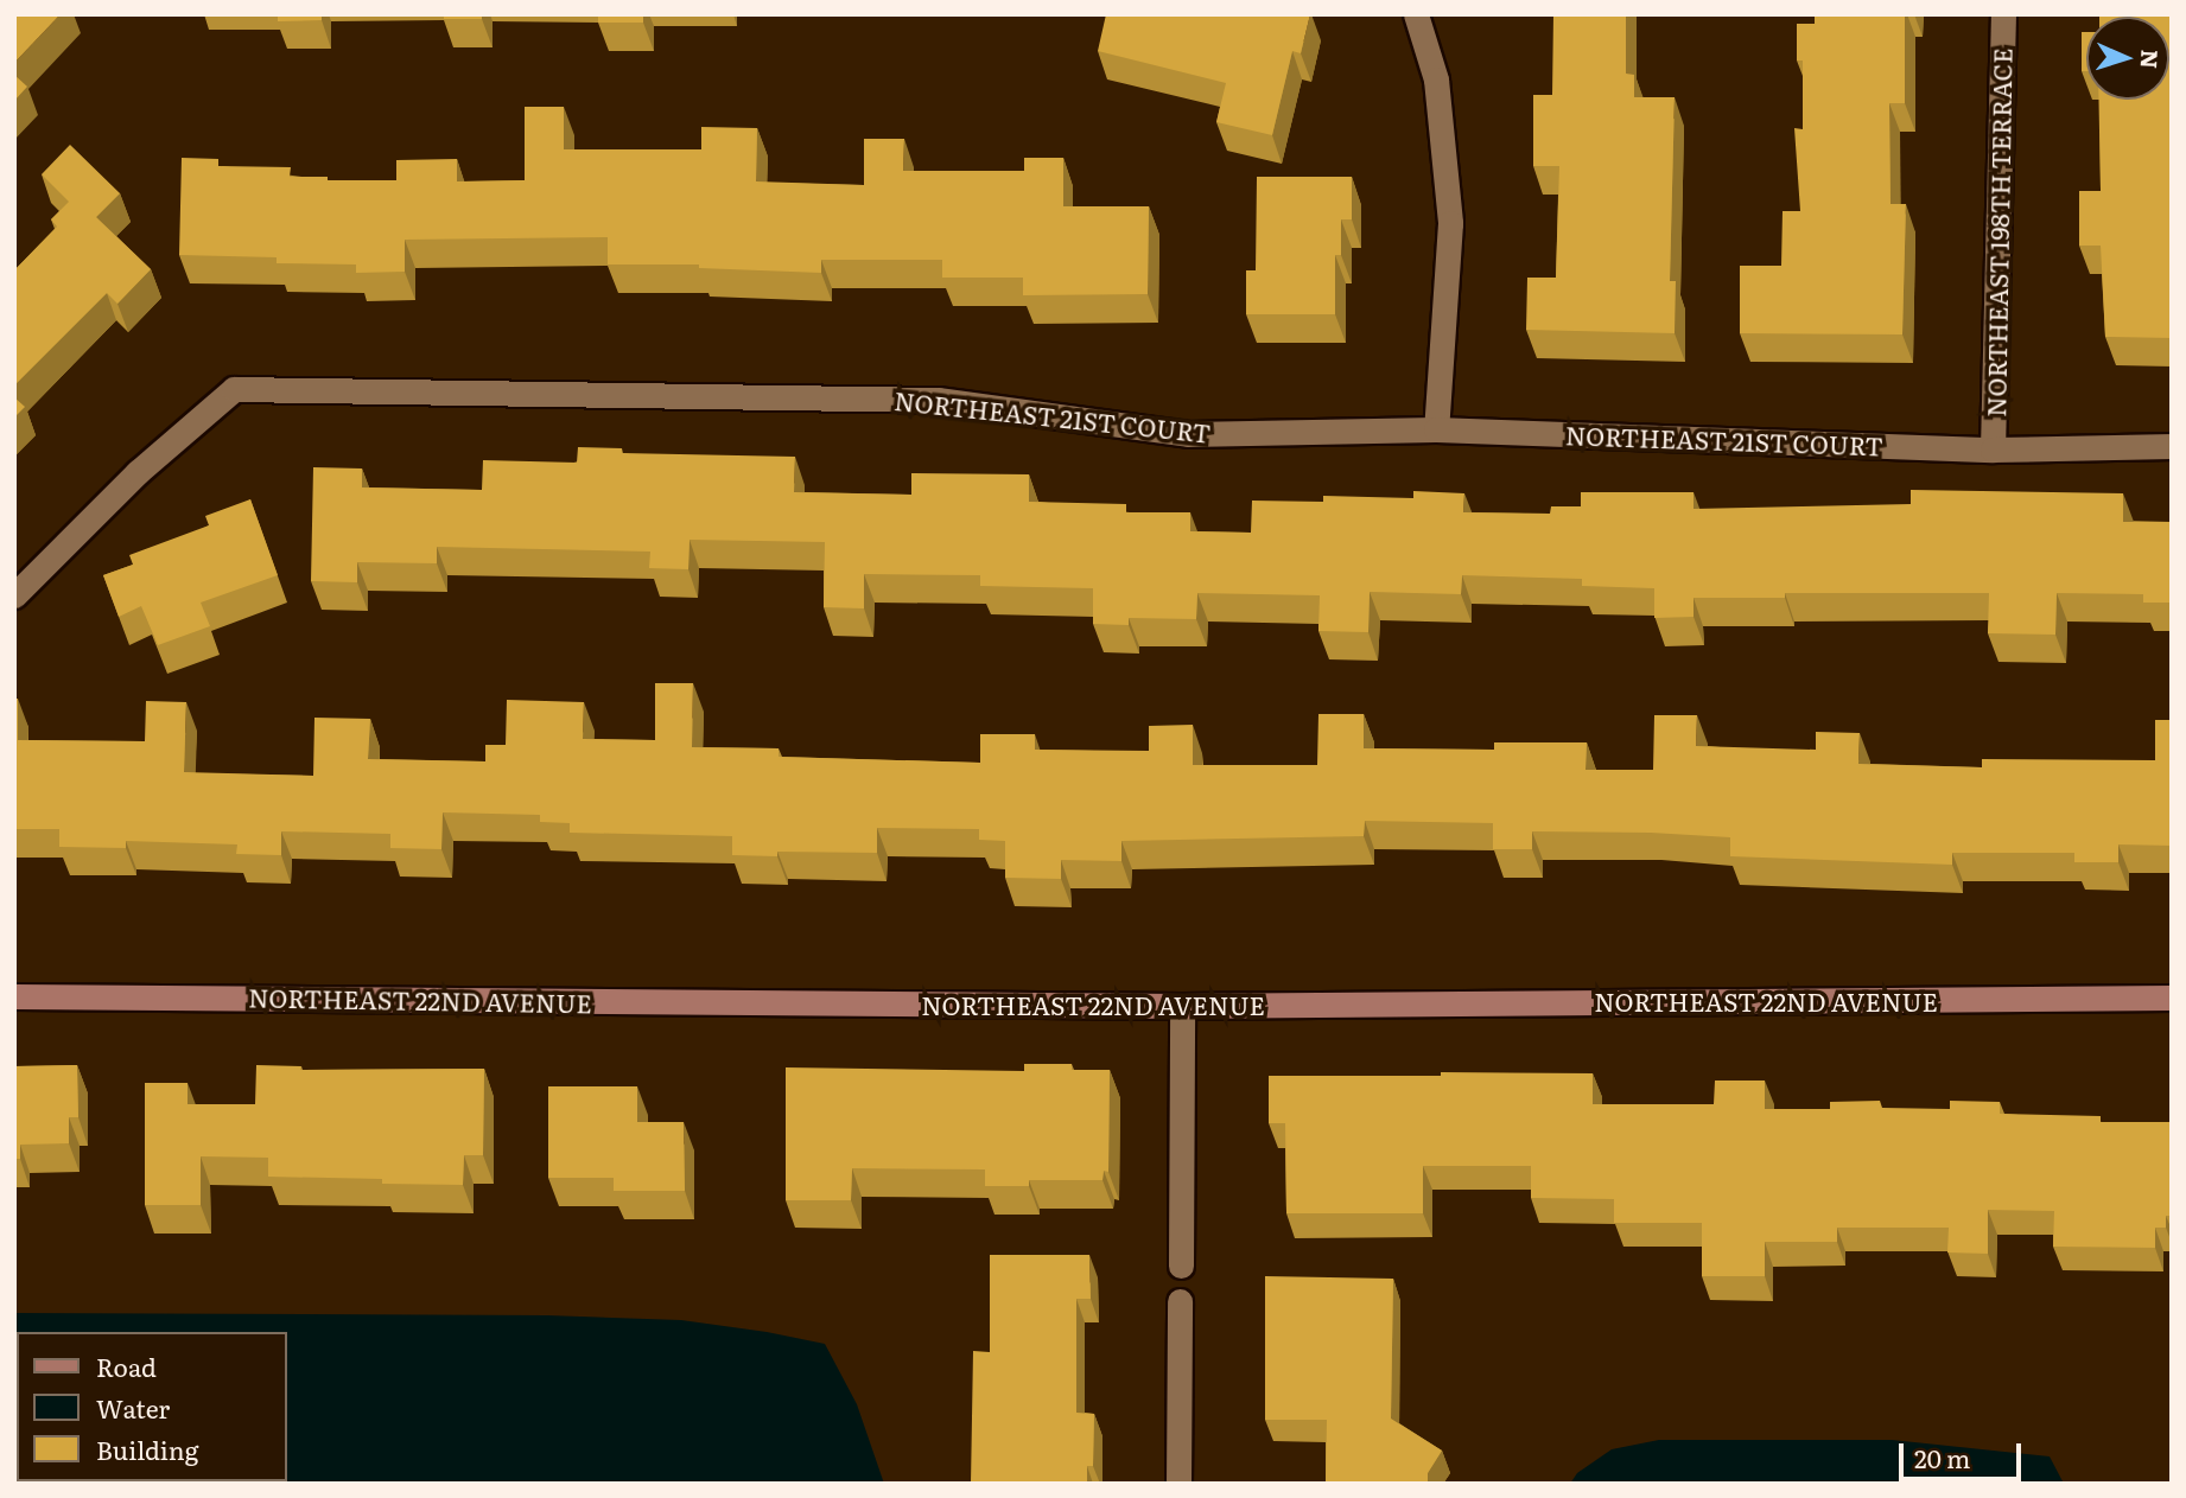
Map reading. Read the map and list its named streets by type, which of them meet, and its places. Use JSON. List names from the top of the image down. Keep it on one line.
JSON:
{"streets":{"street":["NORTHEAST 198TH TERRACE","NORTHEAST 21ST COURT","NORTHEAST 22ND AVENUE"]},"crossings":[["NORTHEAST 198TH TERRACE","NORTHEAST 21ST COURT"]],"legend":["Road","Water","Building"],"scale_bar":"20 m","north":"right"}
